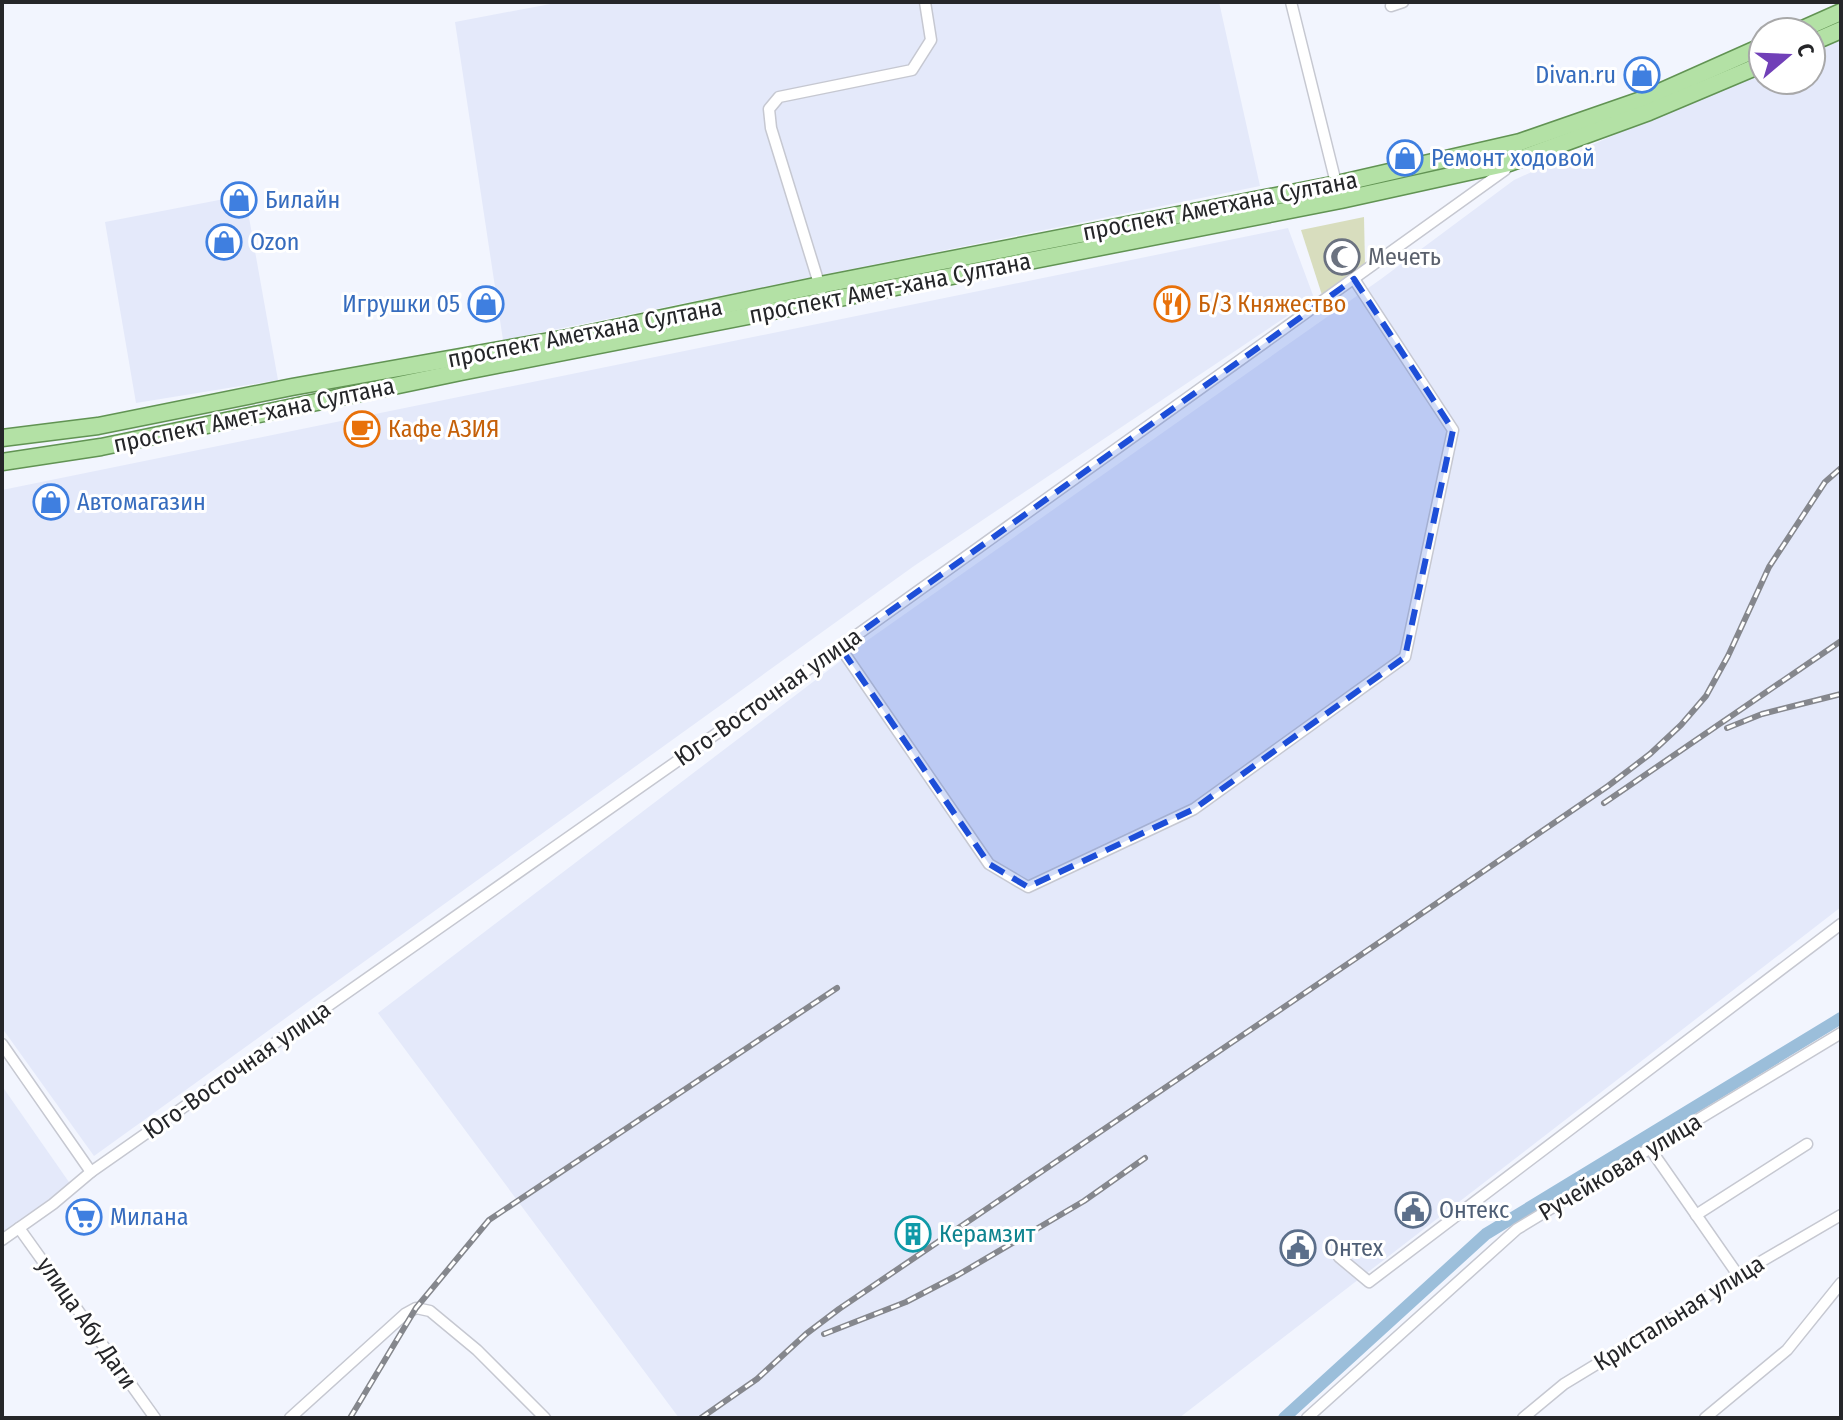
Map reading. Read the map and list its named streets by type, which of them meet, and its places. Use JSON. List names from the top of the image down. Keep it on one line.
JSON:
{"streets":{"main road":["проспект Аметхана Султана","проспект Амет-хана Султана"],"street":["Юго-Восточная улица","Ручейковая улица","Кристальная улица","улица Абу Даги"]},"crossings":[["проспект Аметхана Султана","проспект Амет-хана Султана"],["проспект Аметхана Султана","Юго-Восточная улица"],["проспект Амет-хана Султана","Юго-Восточная улица"],["Юго-Восточная улица","улица Абу Даги"]],"places":{"shop":["Divan.ru","Ремонт ходовой","Билайн","Ozon","Игрушки 05","Автомагазин"],"mosque":["Мечеть"],"restaurant":["Б/З Княжество"],"cafe":["Кафе АЗИЯ"],"public building":["Онтекс","Онтех"],"supermarket":["Милана"],"building":["Керамзит"]},"north":"right"}
